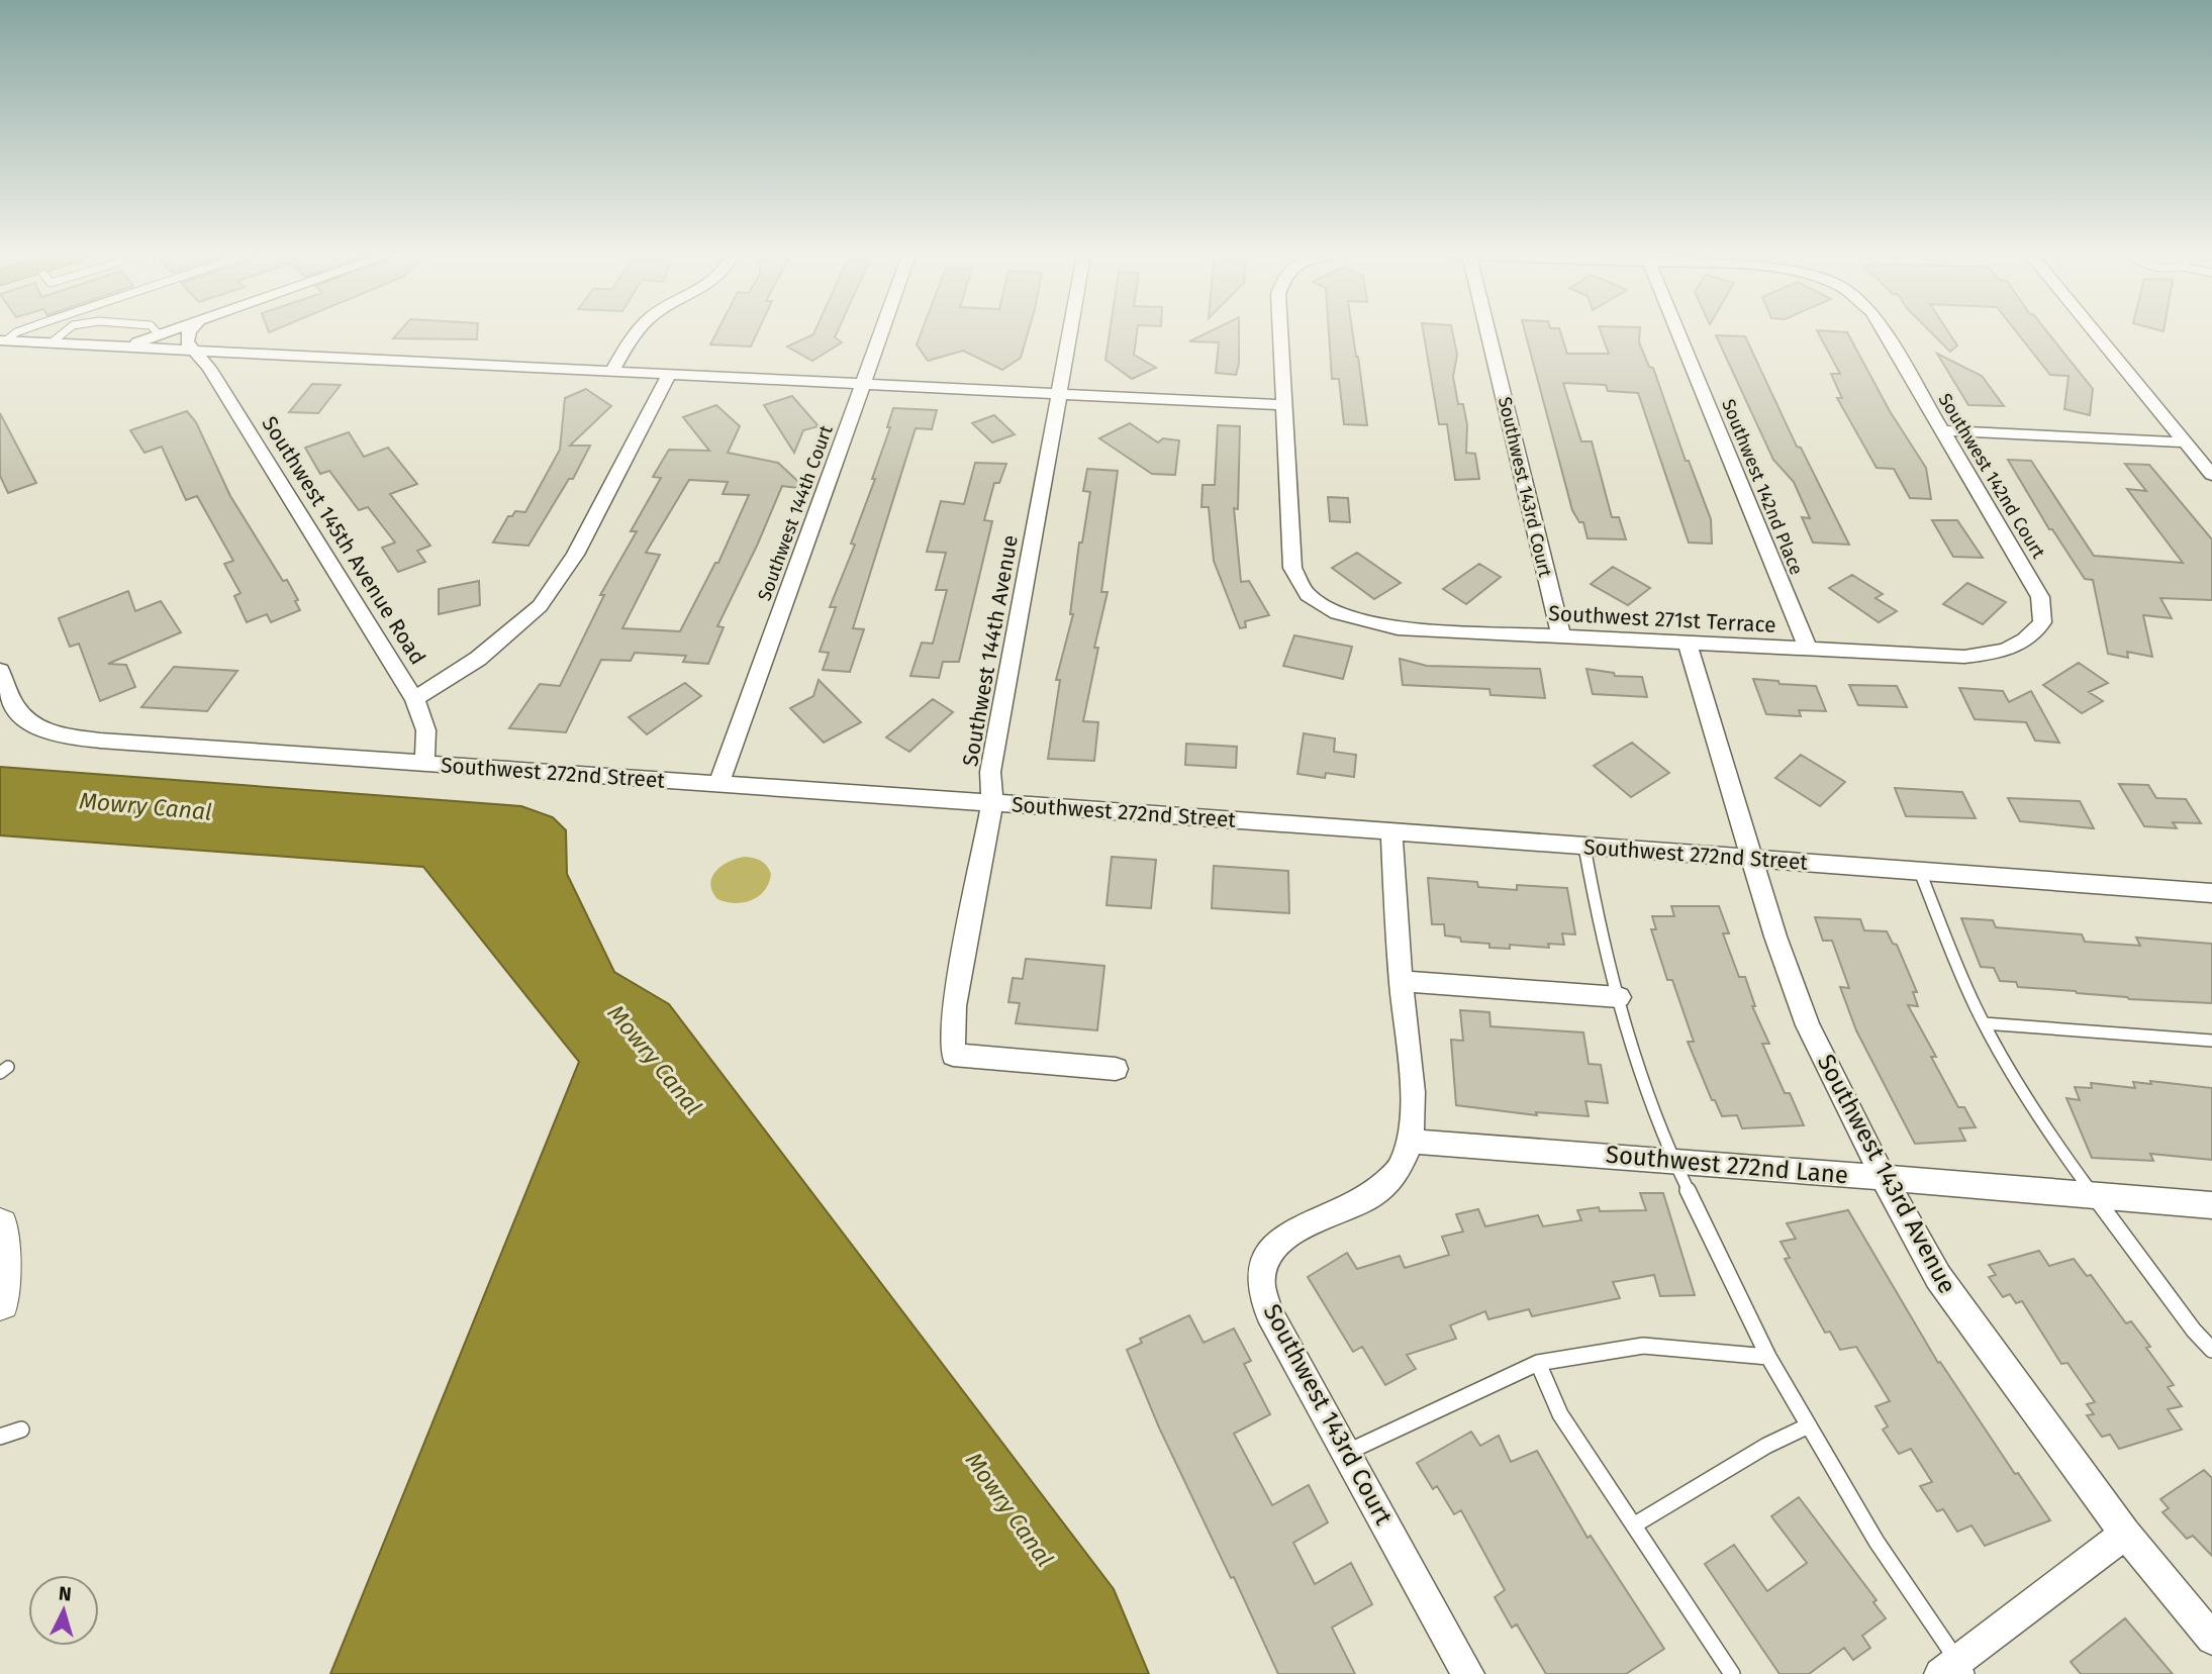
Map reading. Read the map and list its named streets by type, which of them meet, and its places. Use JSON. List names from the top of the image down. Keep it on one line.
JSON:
{"streets":{"street":["Southwest 142nd Court","Southwest 143rd Court","Southwest 142nd Place","Southwest 144th Court","Southwest 145th Avenue Road","Southwest 271st Terrace","Southwest 144th Avenue","Southwest 272nd Street","Southwest 272nd Lane","Southwest 143rd Avenue"]},"crossings":[["Southwest 142nd Court","Southwest 271st Terrace"],["Southwest 143rd Court","Southwest 271st Terrace"],["Southwest 143rd Court","Southwest 272nd Street"],["Southwest 143rd Court","Southwest 272nd Lane"],["Southwest 142nd Place","Southwest 271st Terrace"],["Southwest 144th Court","Southwest 272nd Street"],["Southwest 145th Avenue Road","Southwest 272nd Street"],["Southwest 271st Terrace","Southwest 143rd Avenue"],["Southwest 144th Avenue","Southwest 272nd Street"],["Southwest 272nd Street","Southwest 143rd Avenue"],["Southwest 272nd Lane","Southwest 143rd Avenue"]],"water":["Mowry Canal"],"north":"top"}
